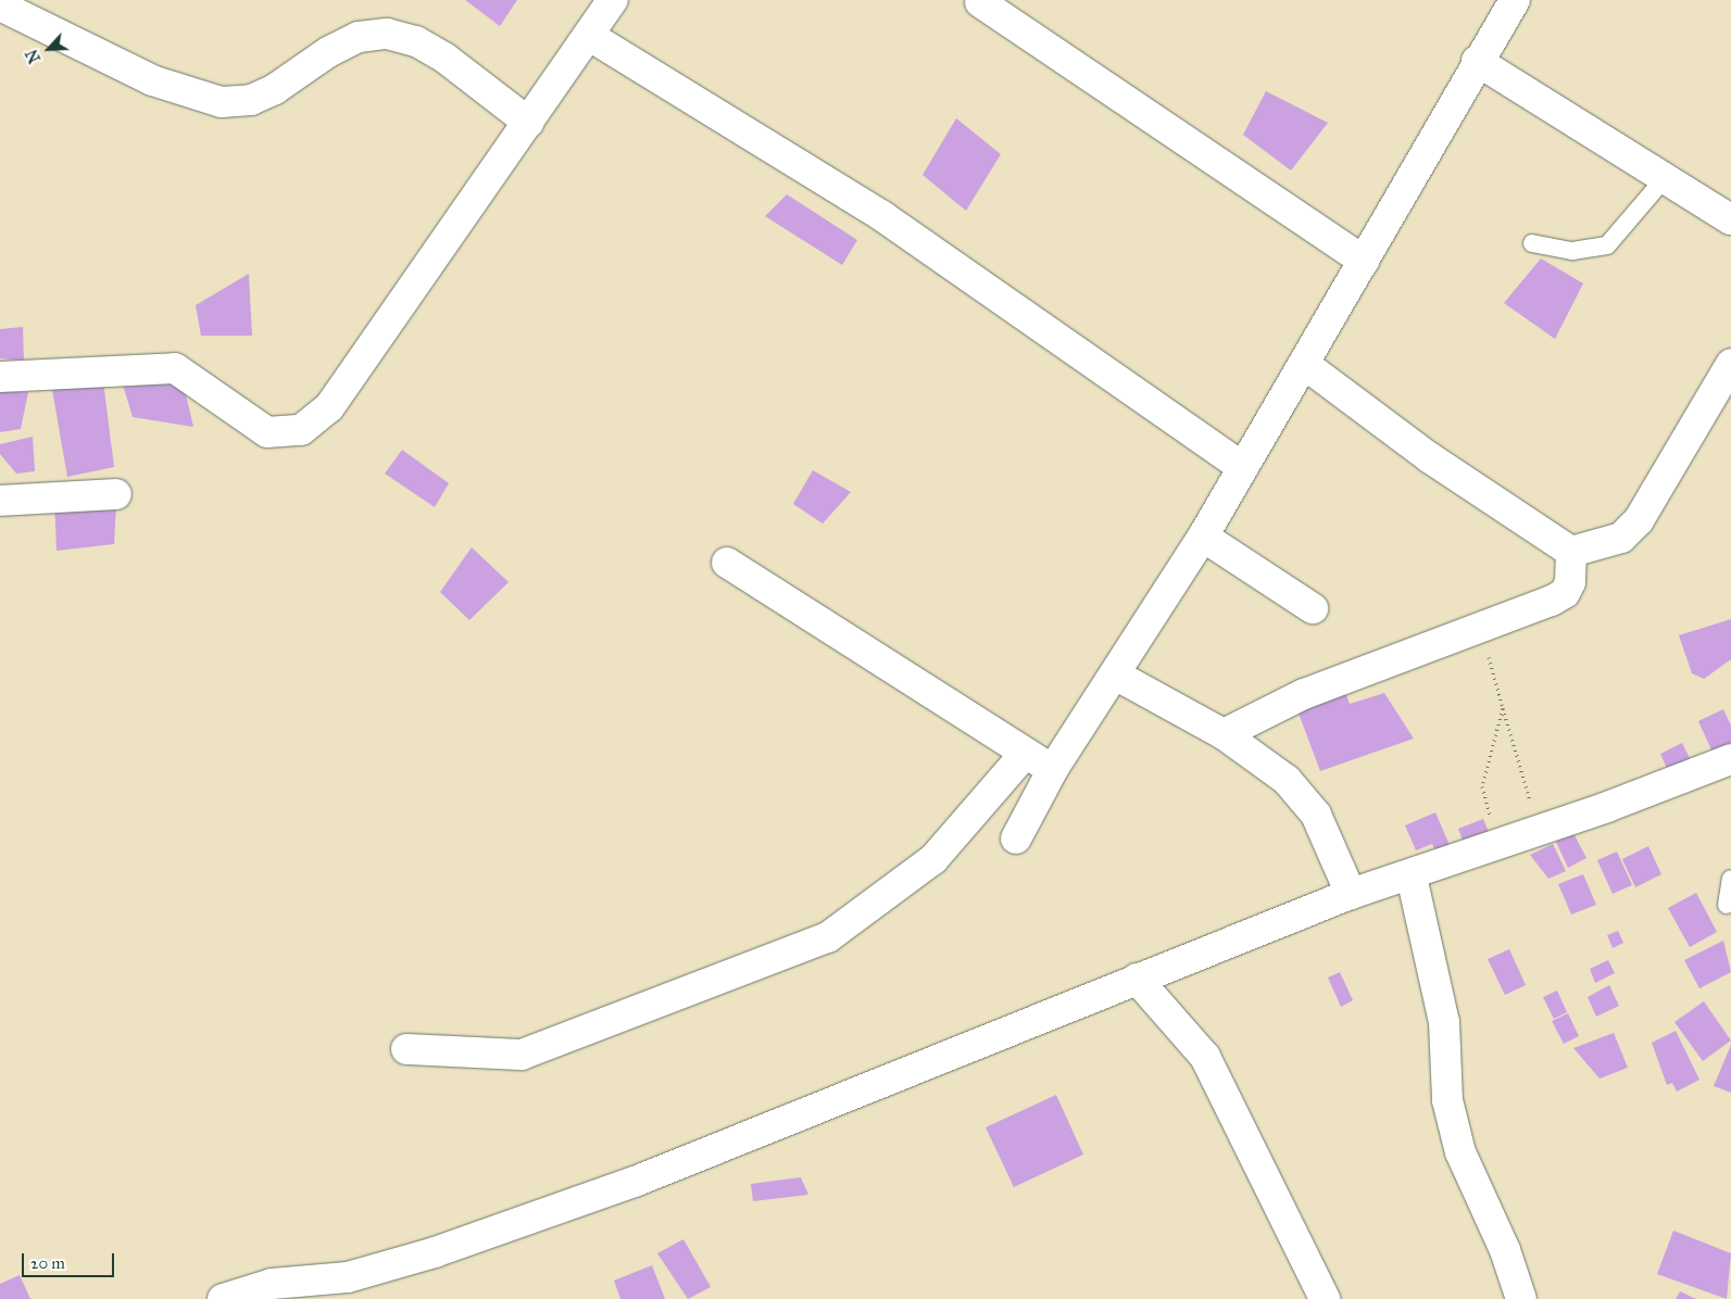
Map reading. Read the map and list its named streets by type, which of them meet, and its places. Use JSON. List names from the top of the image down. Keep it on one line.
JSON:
{"scale_bar":"20 m","north":"bottom left"}
